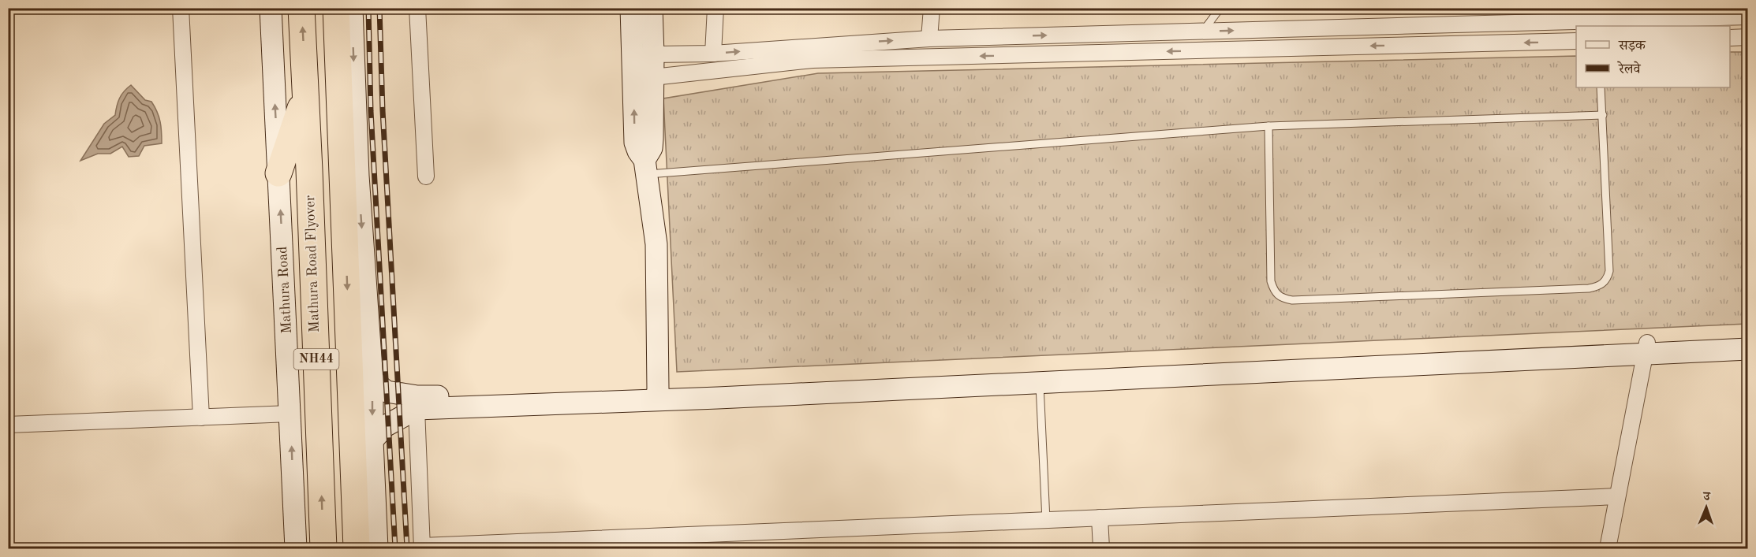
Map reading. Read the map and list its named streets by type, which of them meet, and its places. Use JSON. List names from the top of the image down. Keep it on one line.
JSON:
{"streets":{"highway":["Mathura Road Flyover","NH44"],"street":["Mathura Road"]},"crossings":[["Mathura Road Flyover","NH44"]],"legend":["सड़क","रेलवे"],"north":"top"}
